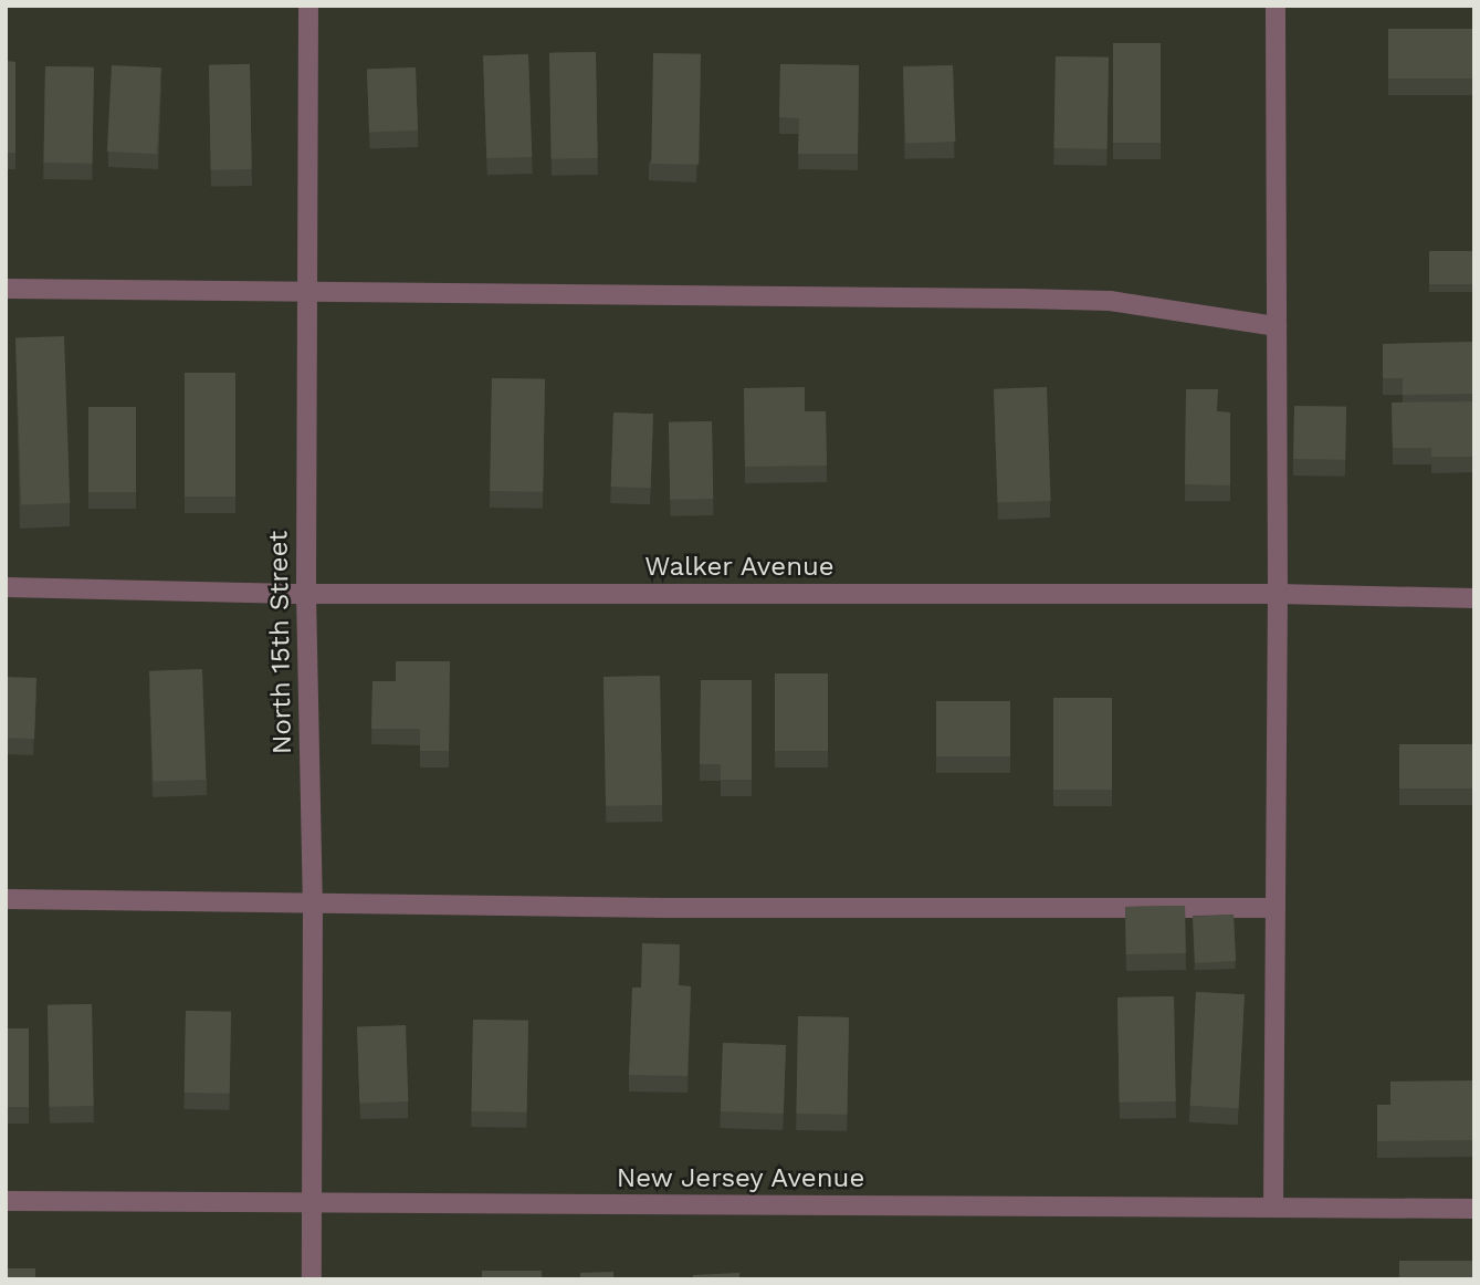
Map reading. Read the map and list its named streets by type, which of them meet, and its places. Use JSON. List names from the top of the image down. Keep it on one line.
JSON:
{"streets":{"street":["Walker Avenue","North 15th Street","New Jersey Avenue"]},"crossings":[["Walker Avenue","North 15th Street"],["North 15th Street","New Jersey Avenue"]]}
